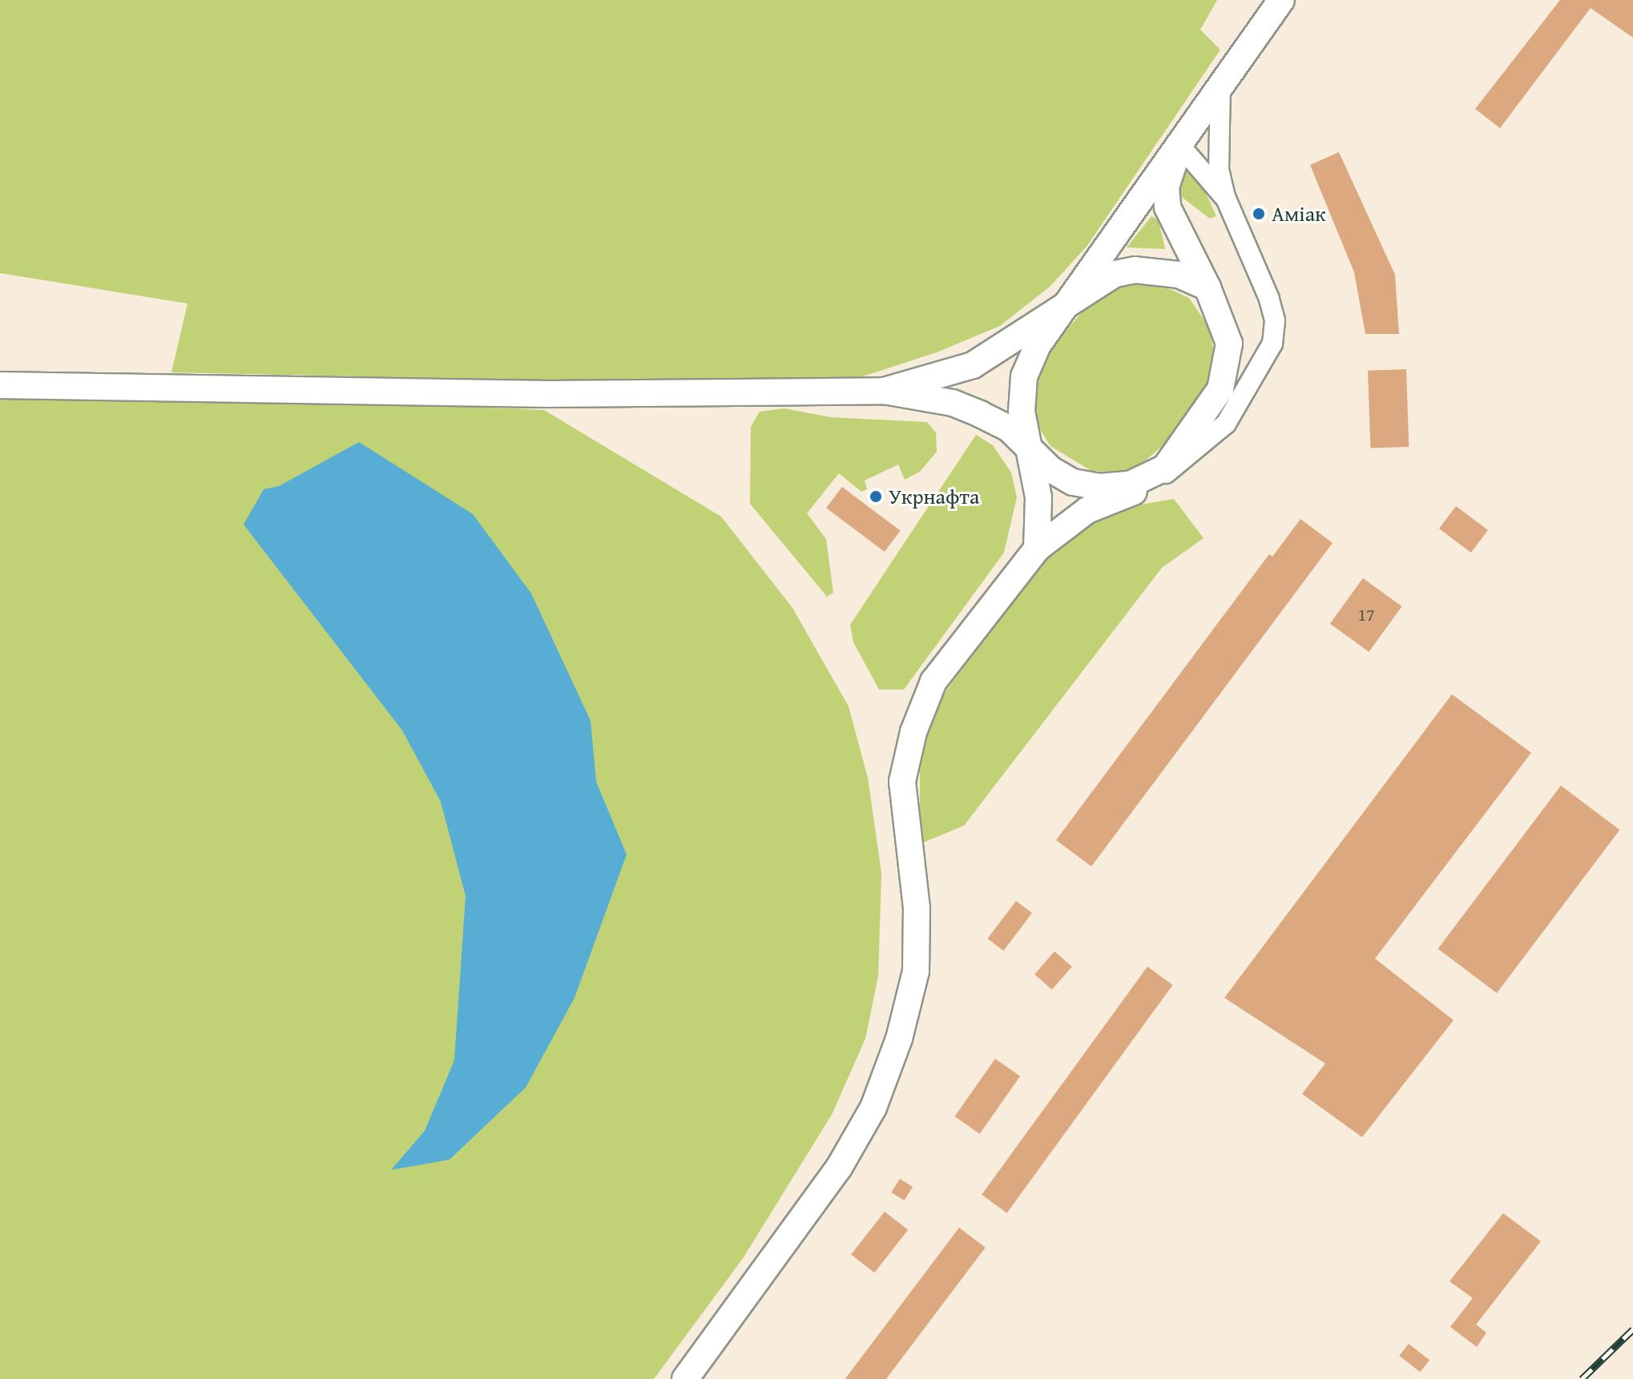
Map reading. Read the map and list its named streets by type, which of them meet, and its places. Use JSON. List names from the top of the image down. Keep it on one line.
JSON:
{"places":["Аміак","Укрнафта"],"house_numbers":["17"]}
